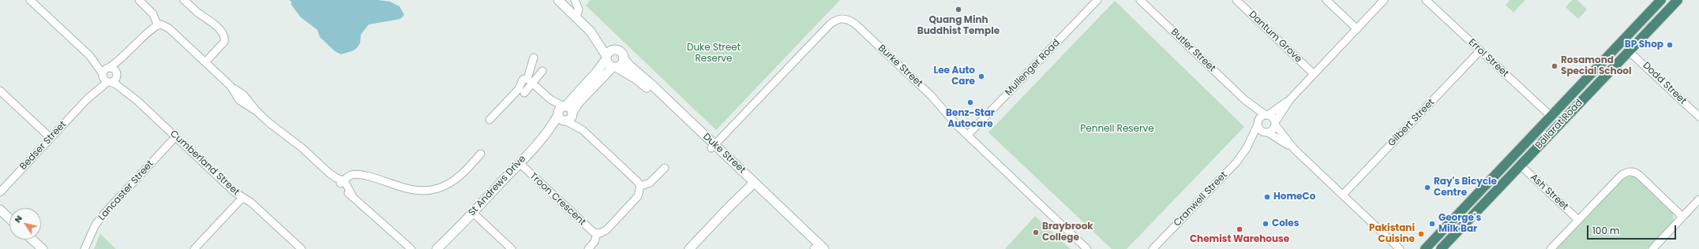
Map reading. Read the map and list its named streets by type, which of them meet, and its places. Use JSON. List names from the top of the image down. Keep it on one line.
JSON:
{"streets":{"highway":["Ballarat Road"],"street":["Dantum Grove","Butler Street","Errol Street","Burke Street","Mullenger Road","Dodd Street","Gilbert Street","Bedser Street","Duke Street","Cumberland Street","St Andrews Drive","Lancaster Street","Ash Street","Troon Crescent","Cranwell Street"]},"crossings":[["Butler Street","Cranwell Street"],["Errol Street","Gilbert Street"],["Errol Street","Ballarat Road"],["Burke Street","Mullenger Road"],["Burke Street","Duke Street"],["Dodd Street","Ballarat Road"],["Ballarat Road","Ash Street"],["Bedser Street","Cumberland Street"],["Duke Street","St Andrews Drive"],["Cumberland Street","Lancaster Street"],["St Andrews Drive","Troon Crescent"]],"parks":["Duke Street Reserve","Pennell Reserve"],"places":["Quang Minh Buddhist Temple","BP Shop","Rosamond Special School","Lee Auto Care","Benz-Star Autocare","Ray's Bicycle Centre","HomeCo","Coles","George's Milk Bar","Chemist Warehouse","Braybrook College","Pakistani Cuisine"],"scale_bar":"100 m","north":"top left"}
